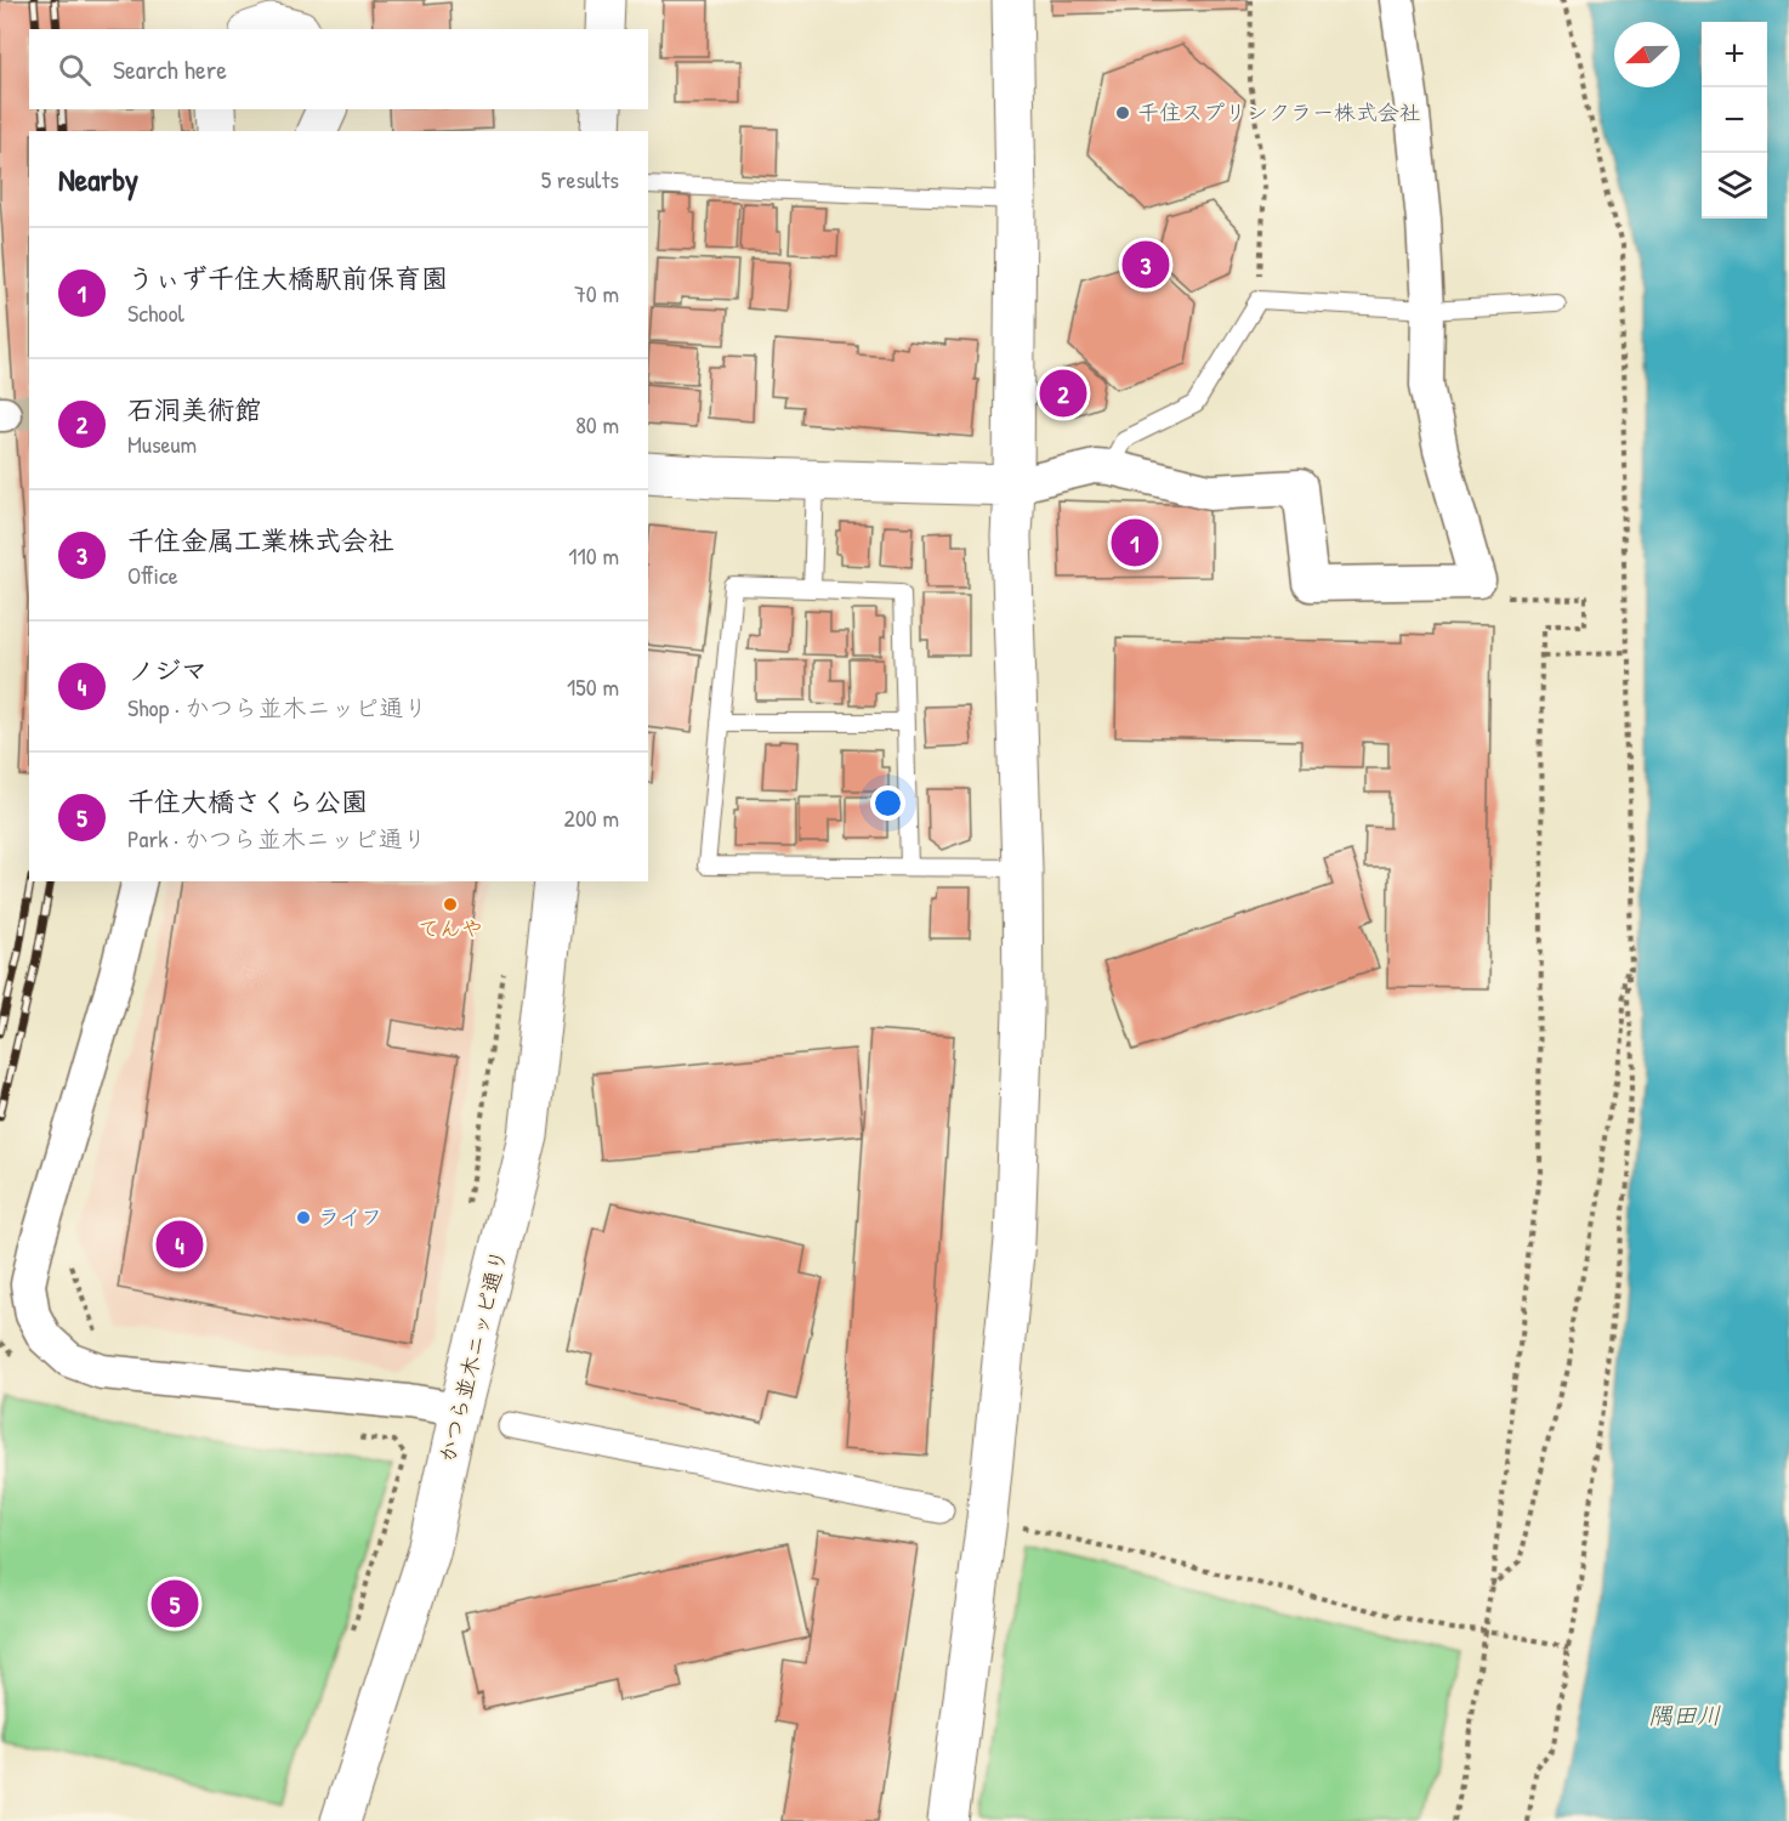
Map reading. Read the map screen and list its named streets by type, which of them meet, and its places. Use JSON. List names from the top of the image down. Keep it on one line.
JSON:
{"streets":{"street":["かつら並木ニッピ通り"]},"water":["隅田川"],"places":["千住スプリンクラー株式会社","てんや","ライフ"],"north":"left","page":{"map_buttons":["+","−"],"search":"Search here","heading":["Nearby","5 results"],"list":[{"mark":"1","name":"うぃず千住大橋駅前保育園","note":"School","value":"70 m"},{"mark":"2","name":"石洞美術館","note":"Museum","value":"80 m"},{"mark":"3","name":"千住金属工業株式会社","note":"Office","value":"110 m"},{"mark":"4","name":"ノジマ","note":"Shop · かつら並木ニッピ通り","value":"150 m"},{"mark":"5","name":"千住大橋さくら公園","note":"Park · かつら並木ニッピ通り","value":"200 m"}],"pins":["3","2","1","4","5"]}}
